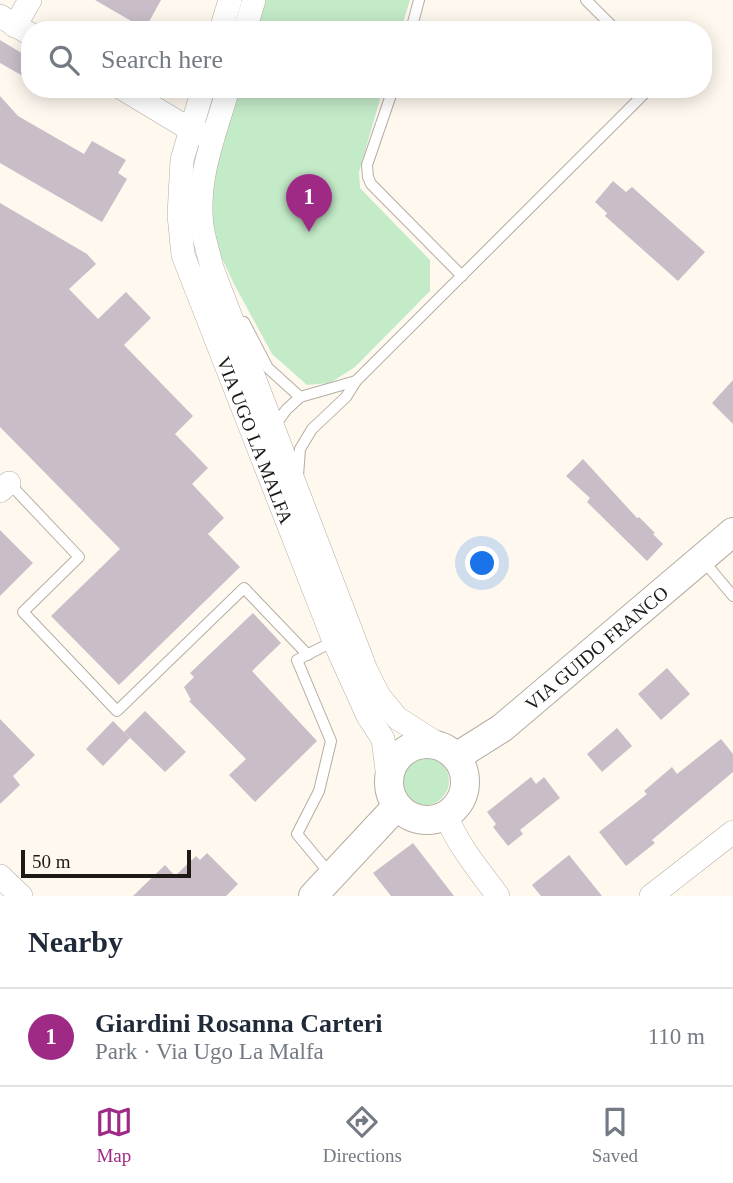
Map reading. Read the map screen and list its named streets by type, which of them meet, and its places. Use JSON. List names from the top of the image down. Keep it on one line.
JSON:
{"streets":{"street":["VIA UGO LA MALFA","VIA GUIDO FRANCO"]},"crossings":[["VIA UGO LA MALFA","VIA GUIDO FRANCO"]],"scale_bar":"50 m","page":{"search":"Search here","pins":"1","scale":"50 m","heading":"Nearby","list":[{"mark":"1","name":"Giardini Rosanna Carteri","note":"Park · Via Ugo La Malfa","value":"110 m"}],"nav":["Map","Directions","Saved"]}}
